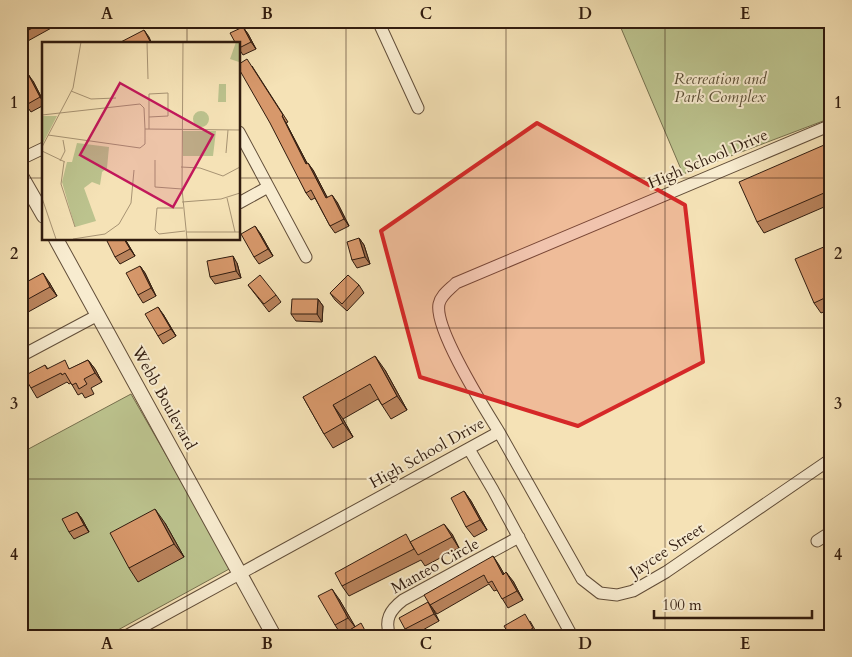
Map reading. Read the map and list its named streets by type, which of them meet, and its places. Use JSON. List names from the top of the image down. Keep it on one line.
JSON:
{"streets":{"street":["High School Drive","Webb Boulevard","Jaycee Street","Manteo Circle"]},"crossings":[["High School Drive","Webb Boulevard"],["High School Drive","Jaycee Street"]],"parks":["Recreation and Park Complex"],"scale_bar":"100 m","grid":{"columns":["A","B","C","D","E"],"rows":["1","2","3","4"]}}
